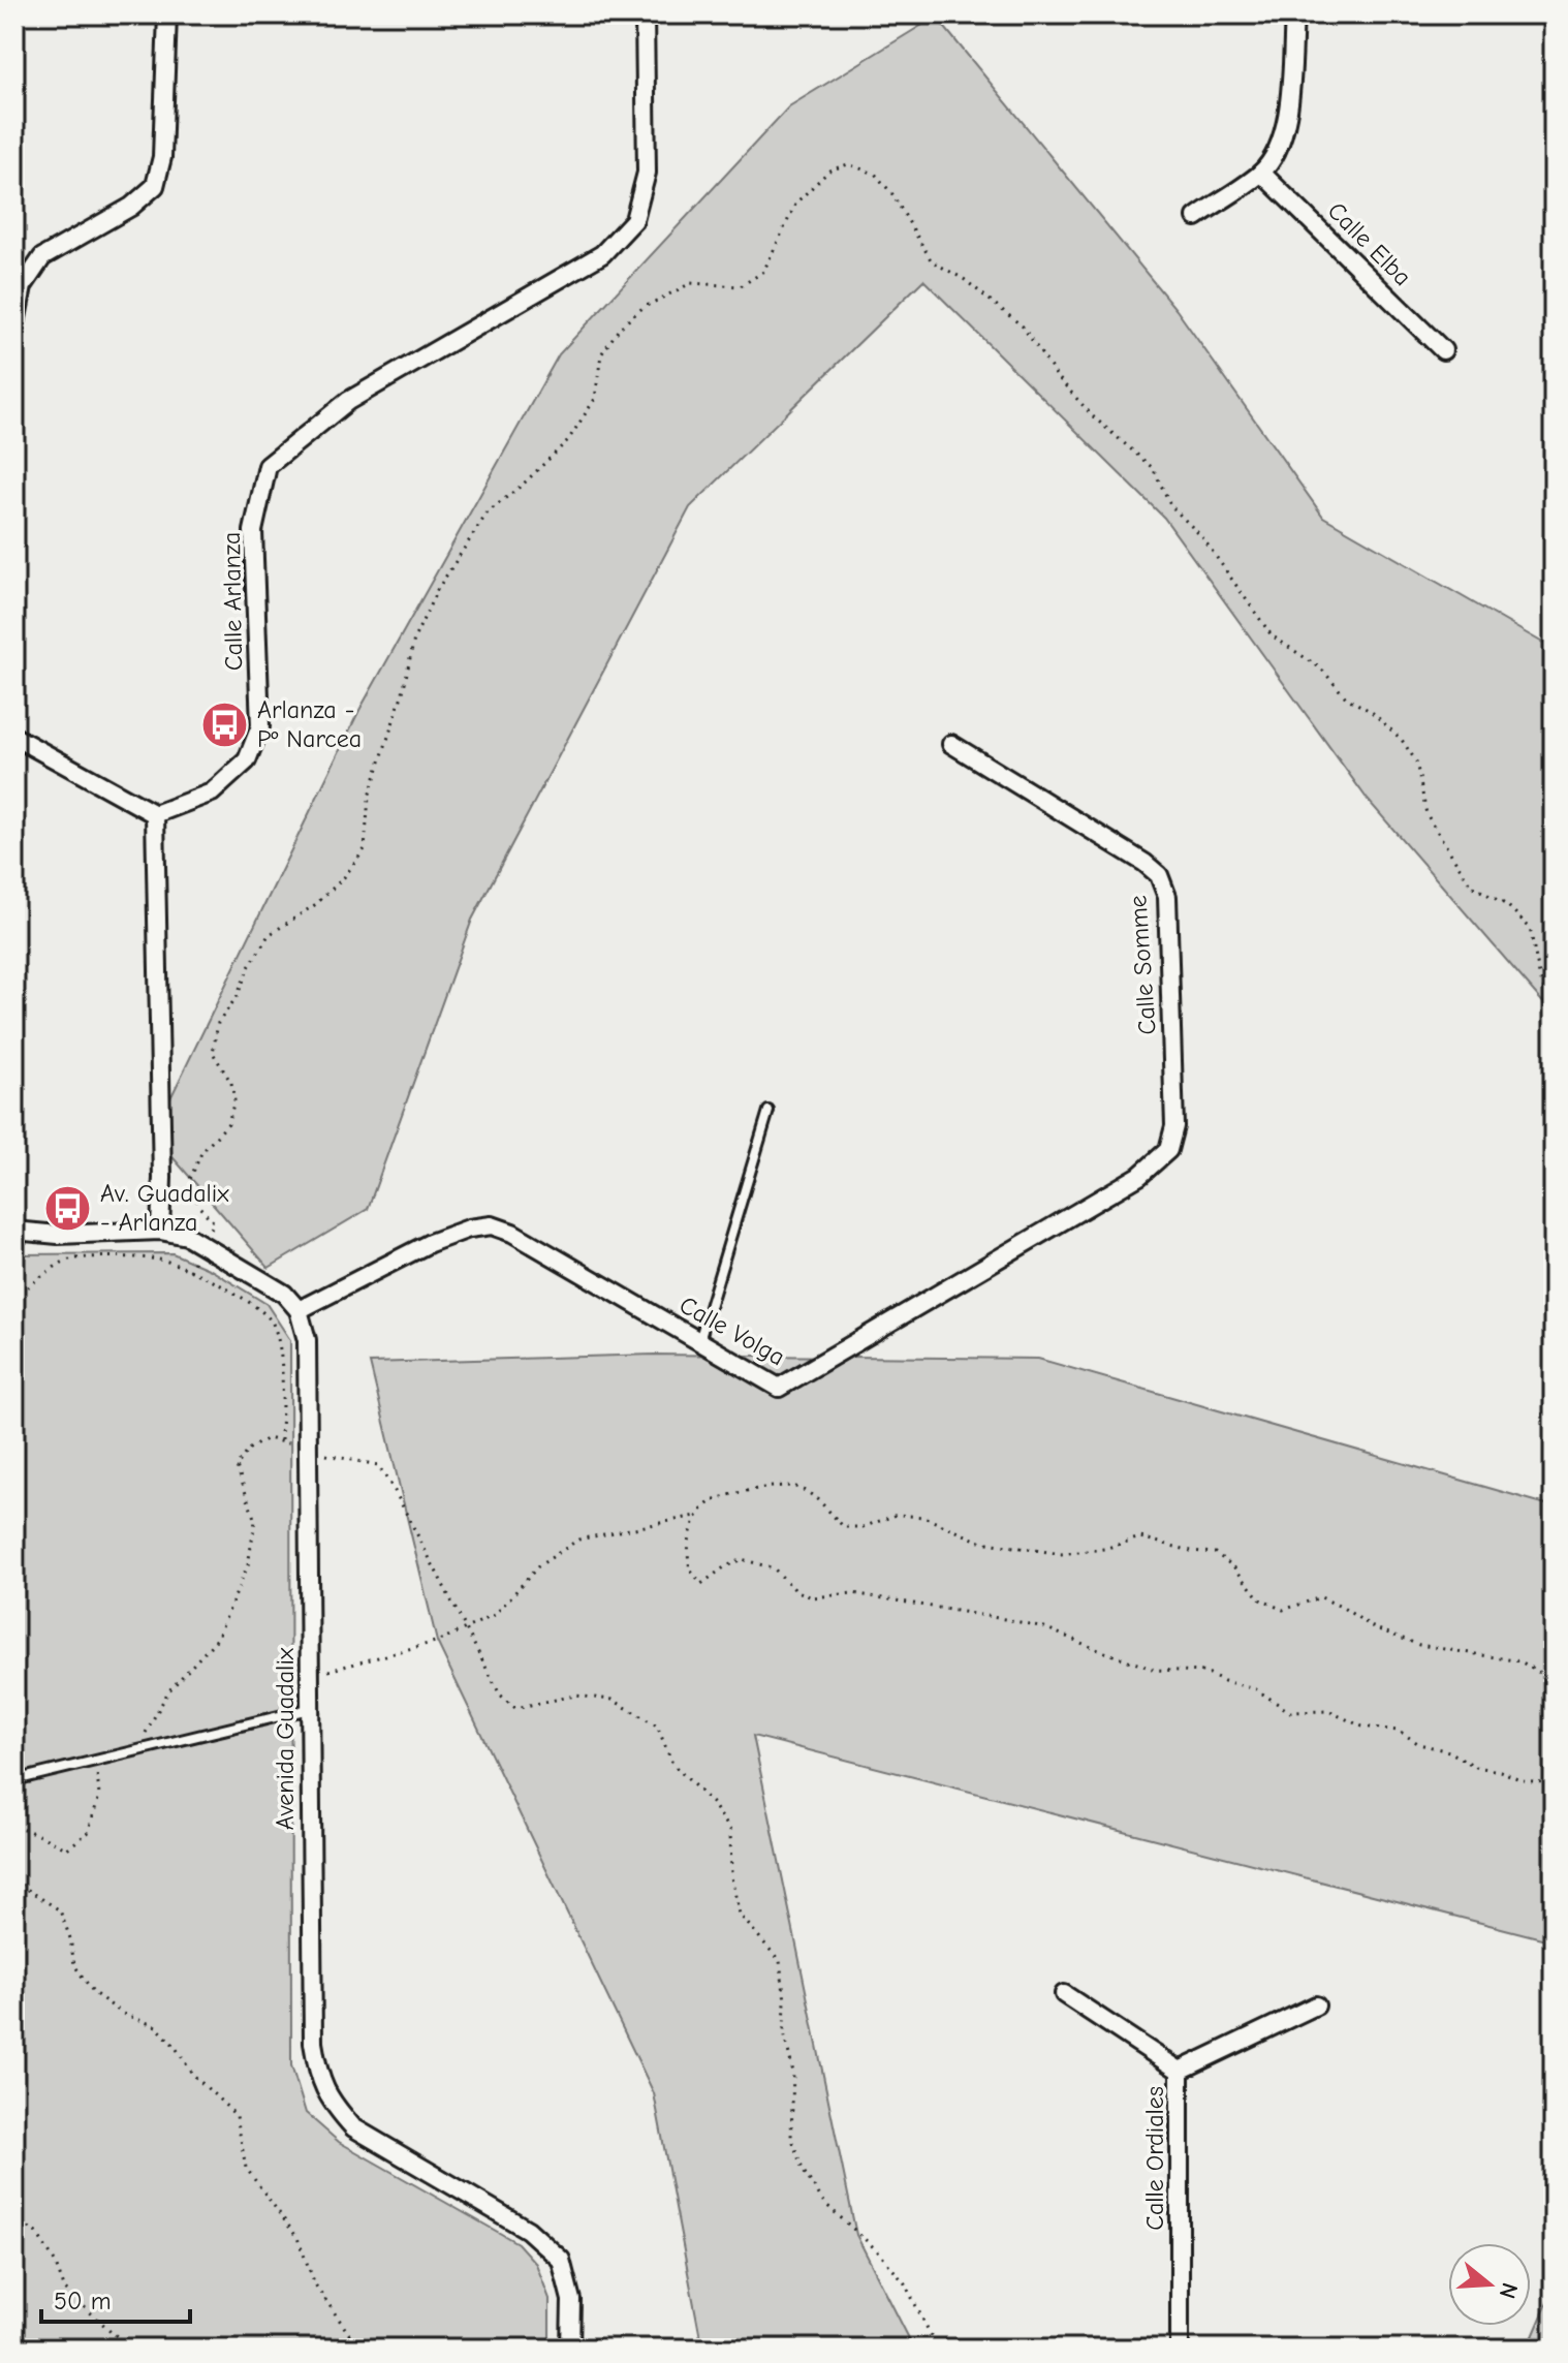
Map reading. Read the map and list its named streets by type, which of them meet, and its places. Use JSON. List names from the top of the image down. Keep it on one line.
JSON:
{"streets":{"street":["Calle Elba","Calle Arlanza","Calle Somme","Calle Volga","Avenida Guadalix","Calle Ordiales"]},"crossings":[["Calle Somme","Calle Volga"],["Calle Volga","Avenida Guadalix"]],"places":{"bus stop":["Arlanza - Pº Narcea","Av. Guadalix - Arlanza"]},"scale_bar":"50 m","north":"right"}
